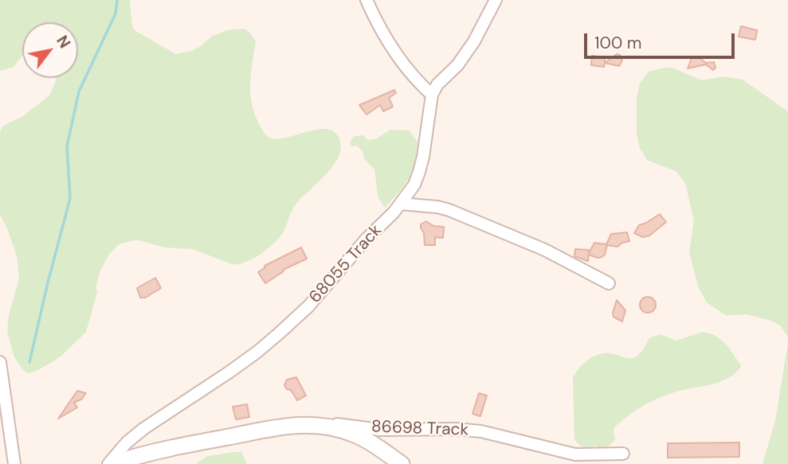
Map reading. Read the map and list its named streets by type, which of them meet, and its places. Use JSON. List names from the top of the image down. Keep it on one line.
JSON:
{"streets":{"street":["68055 Track","86698 Track"]},"scale_bar":"100 m","north":"top right"}
